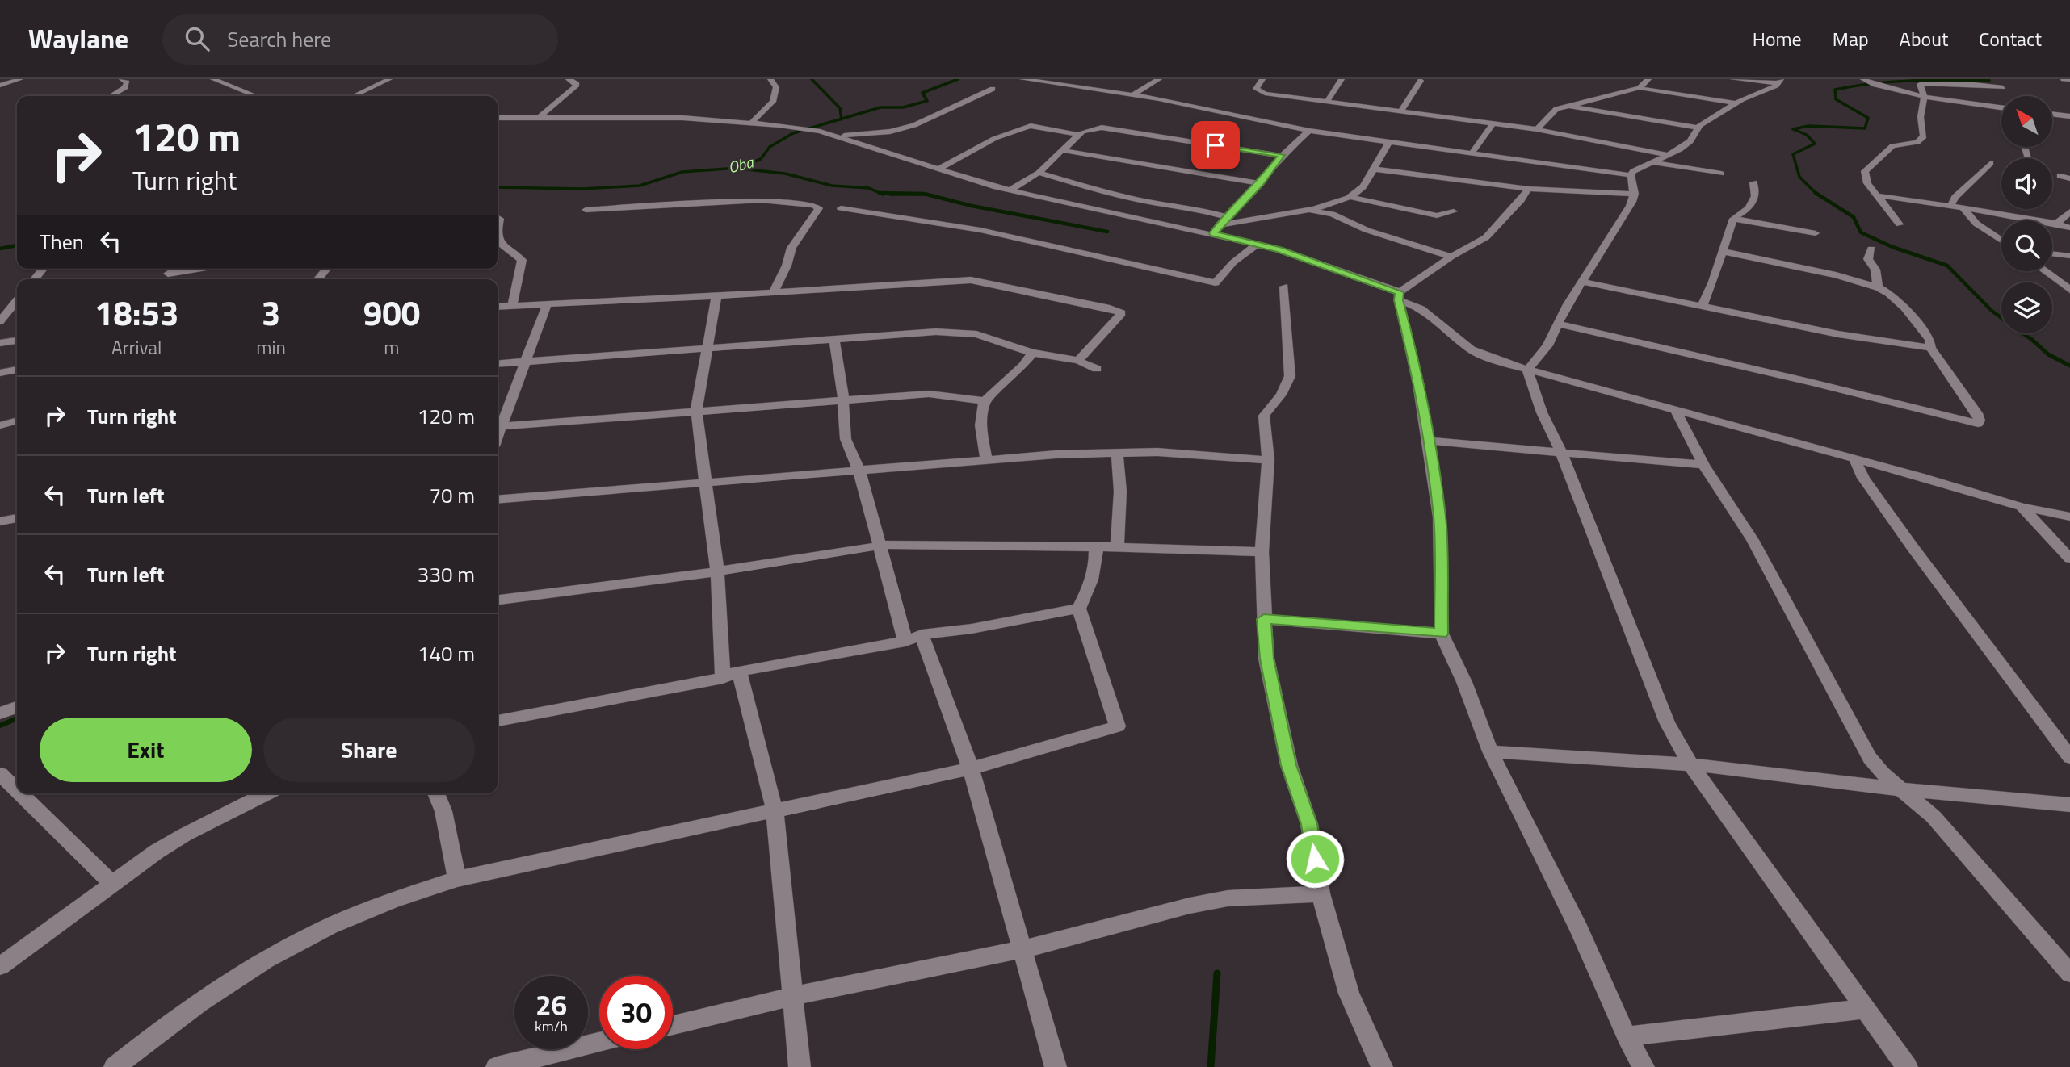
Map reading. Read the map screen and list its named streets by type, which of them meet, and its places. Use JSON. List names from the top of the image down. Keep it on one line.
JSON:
{"water":["Oba"],"north":"top left","page":{"header":"Waylane","search":"Search here","nav":["Home","Map","About","Contact"],"turn":["120 m","Turn right"],"then":"Then","eta":["18:53","Arrival","3","min","900","m"],"list":[{"name":"Turn right","value":"120 m"},{"name":"Turn left","value":"70 m"},{"name":"Turn left","value":"330 m"},{"name":"Turn right","value":"140 m"}],"buttons":["Exit","Share"],"speed":"26 km/h","limit":"30"}}
